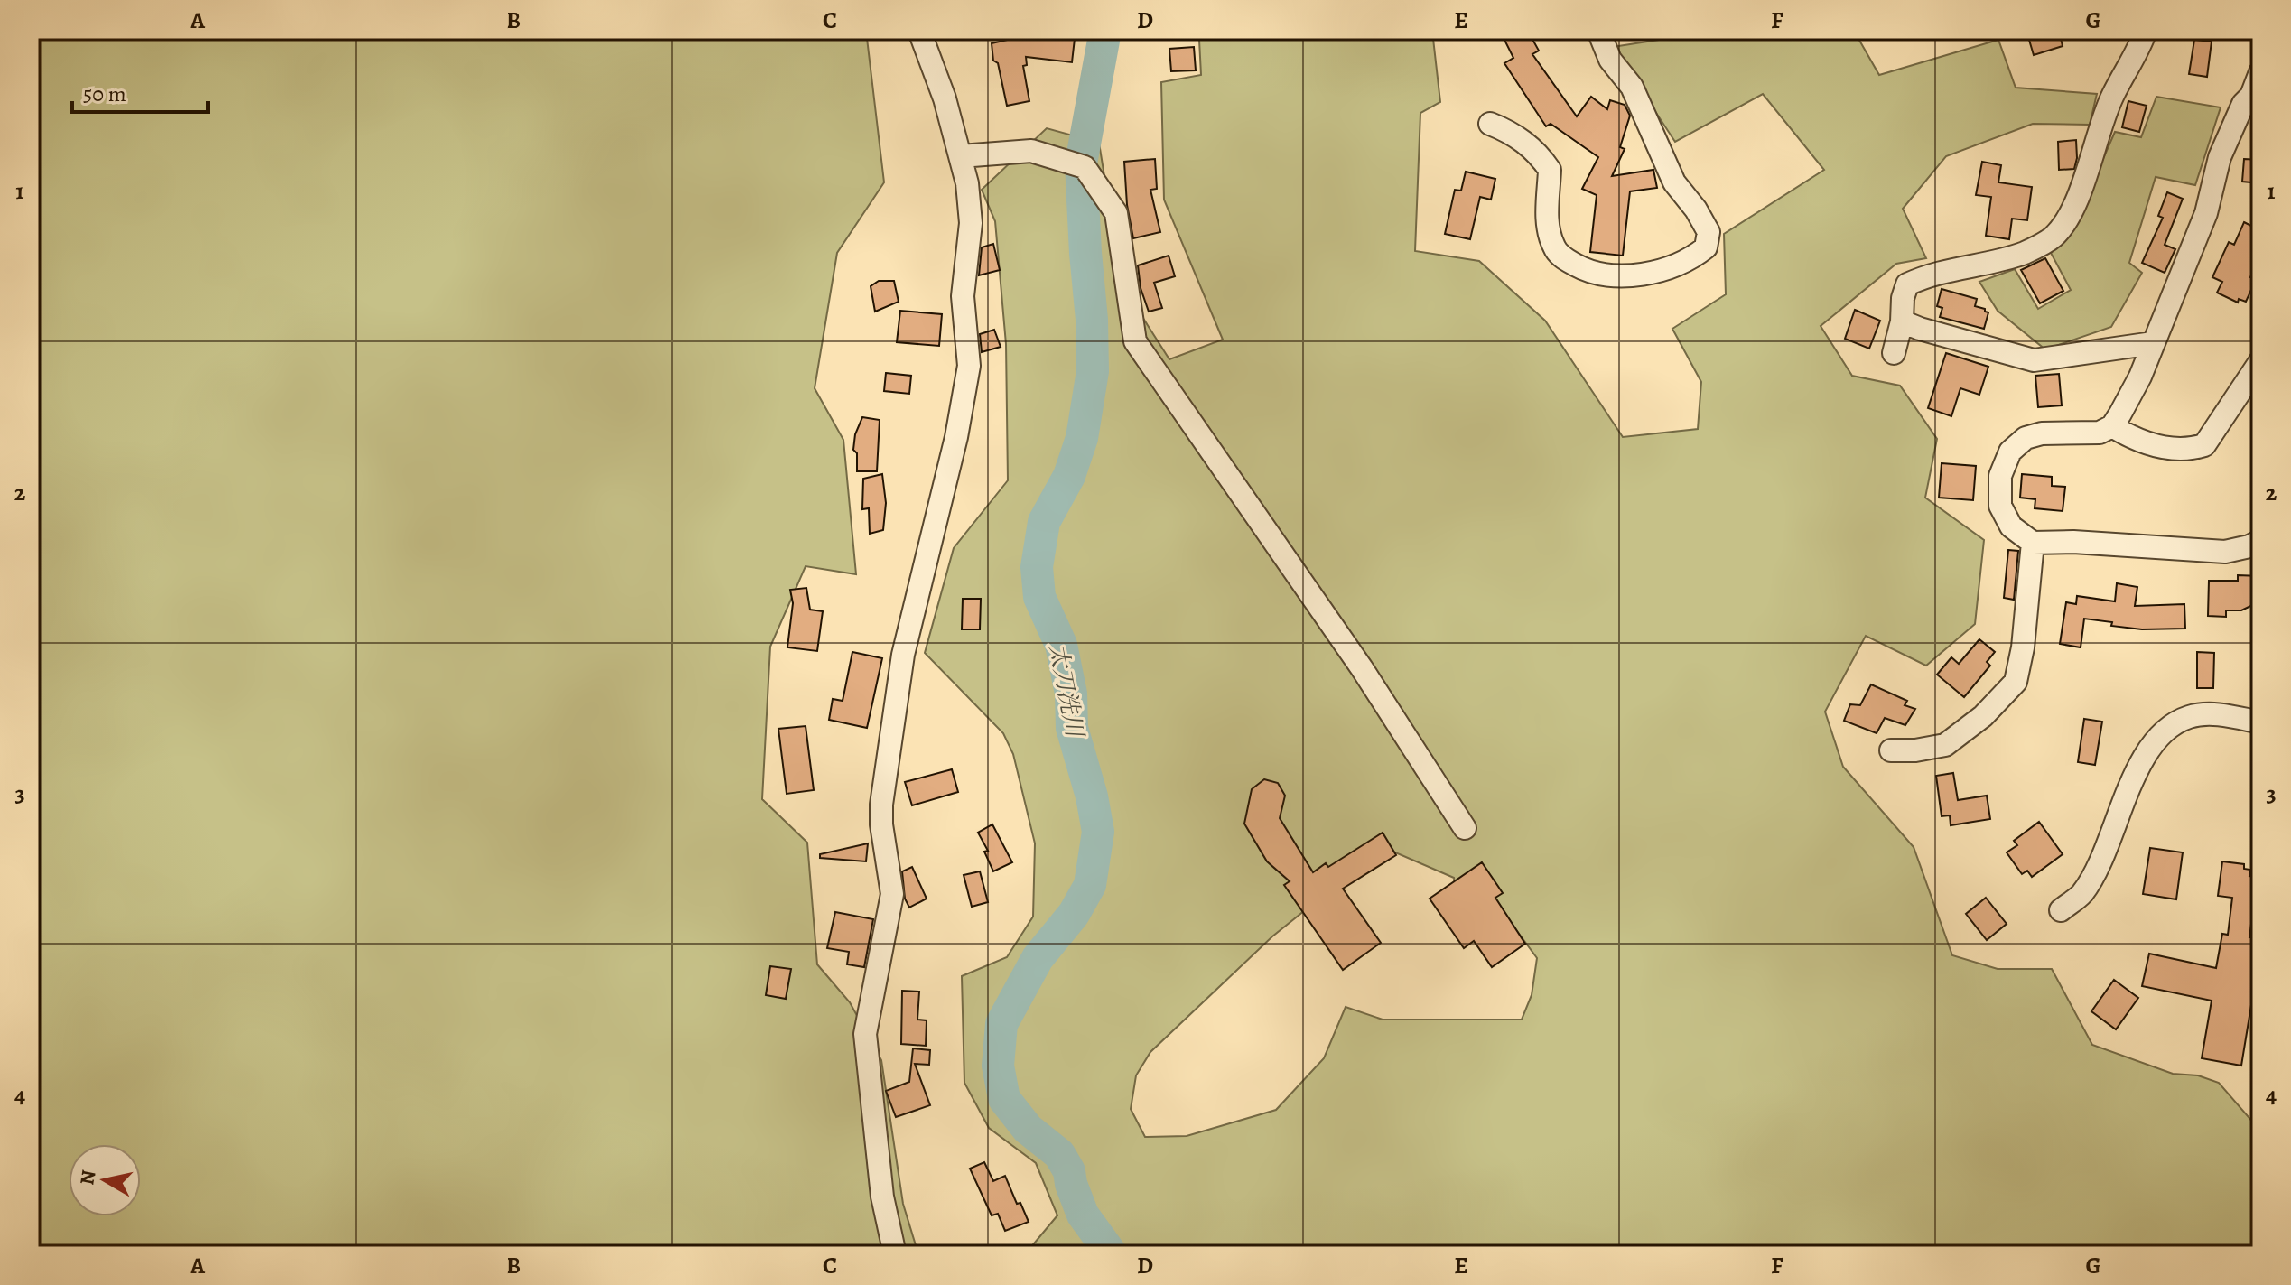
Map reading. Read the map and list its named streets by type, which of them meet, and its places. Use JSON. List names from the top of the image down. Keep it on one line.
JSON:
{"water":["太刀洗川"],"scale_bar":"50 m","north":"left","grid":{"columns":["A","B","C","D","E","F","G"],"rows":["1","2","3","4"]}}
